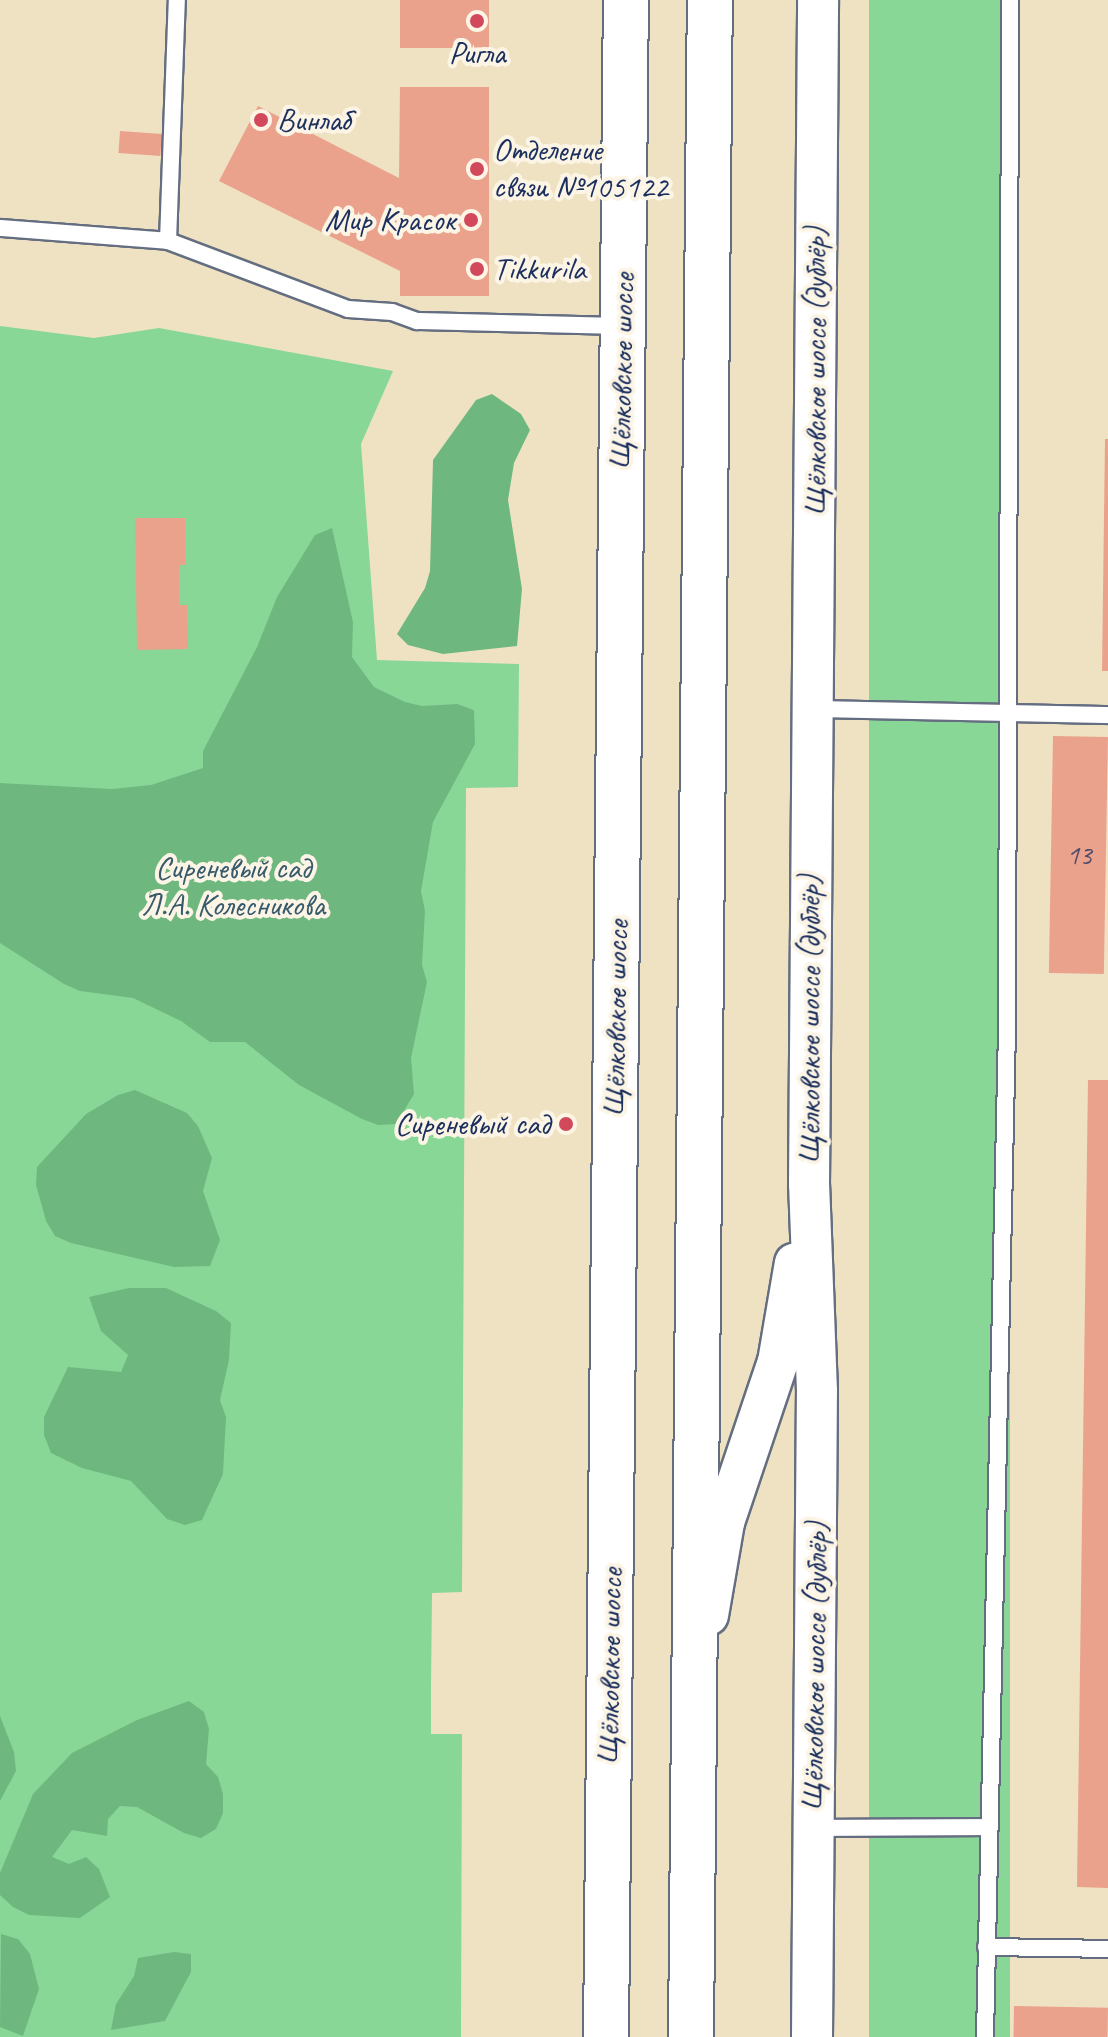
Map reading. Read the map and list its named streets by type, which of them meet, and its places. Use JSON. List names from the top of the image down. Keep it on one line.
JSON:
{"streets":{"main road":["Щёлковское шоссе"],"street":["Щёлковское шоссе (дублёр)"]},"parks":["Сиреневый сад Л.А. Колесникова"],"places":["Ригла","Винлаб","Отделение связи №105122","Мир Красок","Tikkurila","Сиреневый сад"],"house_numbers":["13"]}
